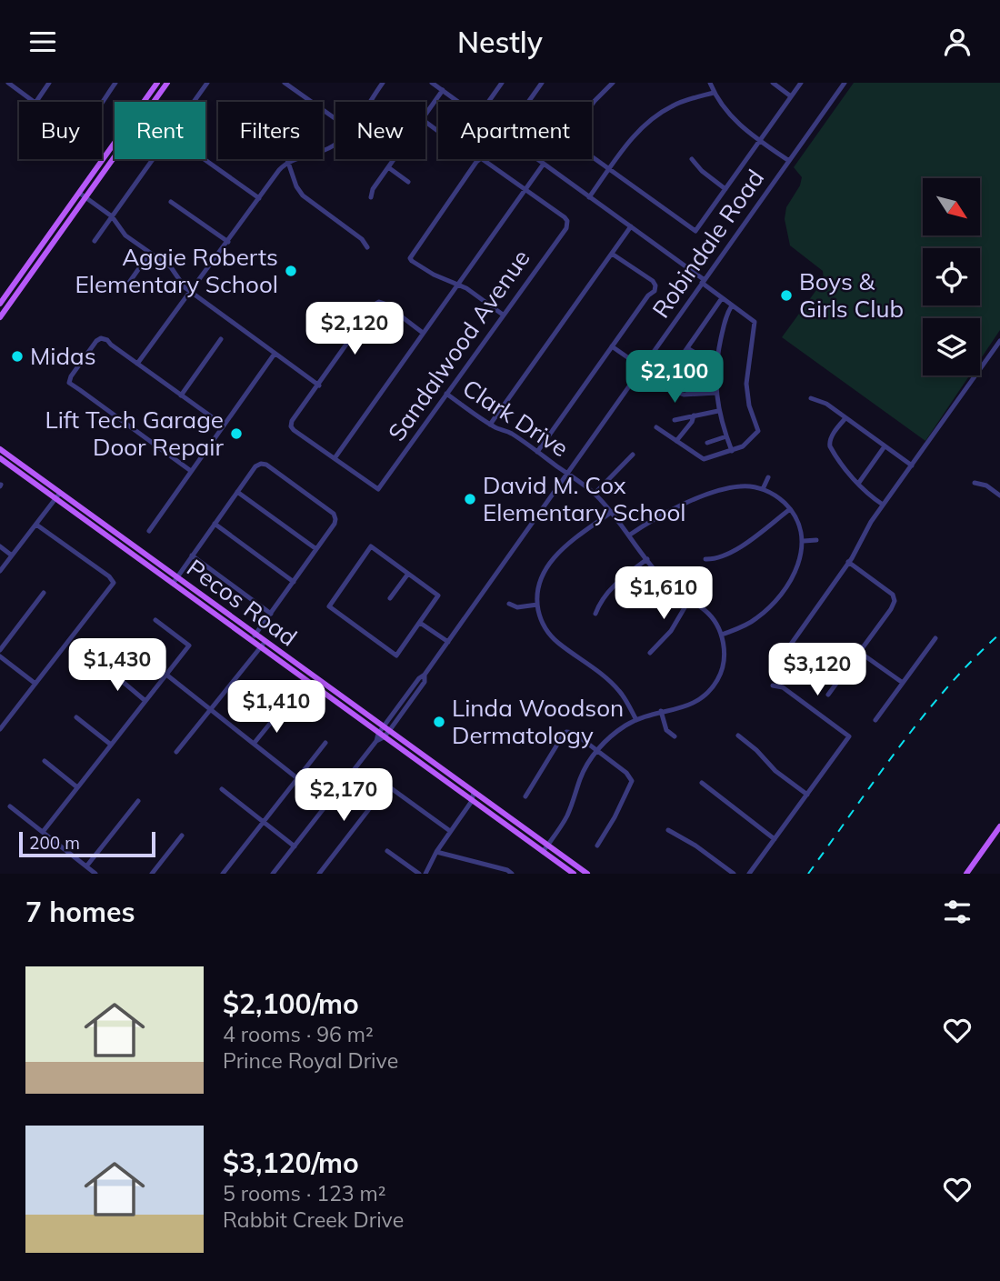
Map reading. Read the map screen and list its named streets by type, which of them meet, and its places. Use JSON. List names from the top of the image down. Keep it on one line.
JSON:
{"streets":{"main road":["Pecos Road"],"street":["Robindale Road","Sandalwood Avenue","Clark Drive"]},"crossings":[["Robindale Road","Clark Drive"],["Robindale Road","Pecos Road"],["Sandalwood Avenue","Clark Drive"]],"places":["Aggie Roberts Elementary School","Boys & Girls Club","Midas","Lift Tech Garage Door Repair","David M. Cox Elementary School","Linda Woodson Dermatology"],"scale_bar":"200 m","north":"bottom right","page":{"header":"Nestly","chip":["Buy","Rent","Filters","New","Apartment"],"price":["$2,120","$2,100","$1,610","$1,430","$3,120","$1,410","$2,170"],"scale":"200 m","heading":"7 homes","list":[{"name":"$2,100/mo","note":"4 rooms · 96 m² · Prince Royal Drive"},{"name":"$3,120/mo","note":"5 rooms · 123 m² · Rabbit Creek Drive"}]}}
